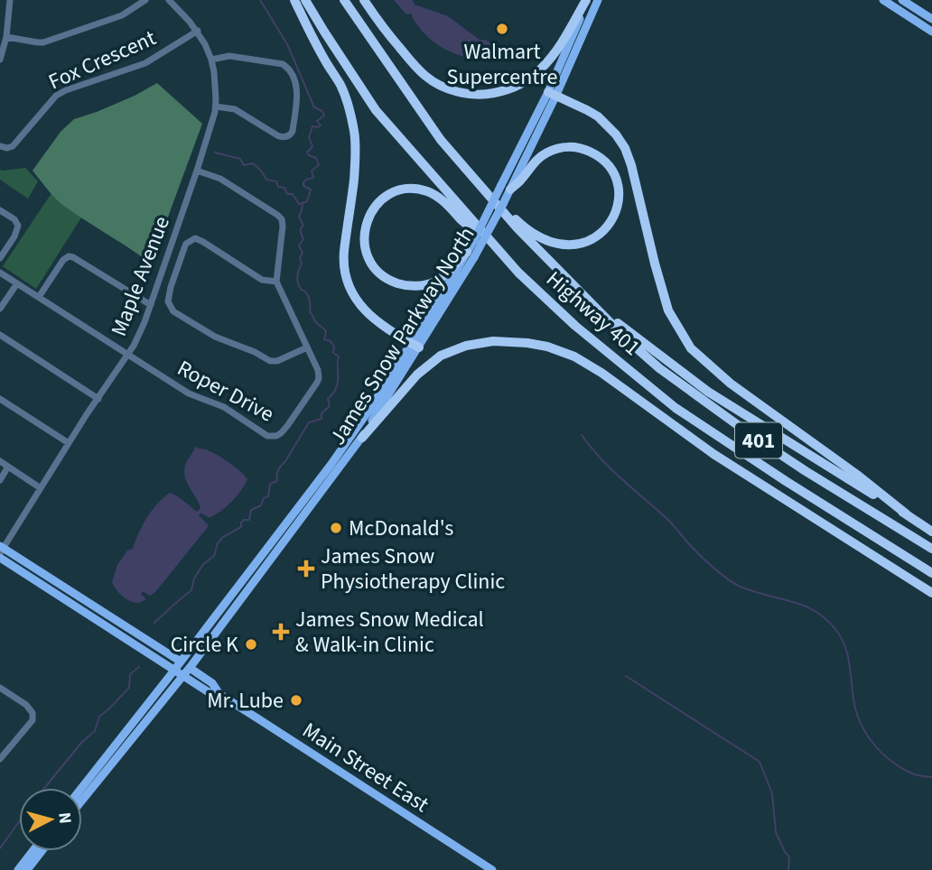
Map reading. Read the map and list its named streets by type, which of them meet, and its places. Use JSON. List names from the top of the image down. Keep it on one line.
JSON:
{"streets":{"highway":["Highway 401","401"],"main road":["James Snow Parkway North","Main Street East"],"street":["Fox Crescent","Maple Avenue","Roper Drive"]},"crossings":[["Fox Crescent","Maple Avenue"],["Maple Avenue","Roper Drive"],["Maple Avenue","Main Street East"],["Highway 401","401"],["James Snow Parkway North","Main Street East"]],"places":{"other":["Walmart Supercentre","McDonald's","Circle K","Mr. Lube"],"health":["James Snow Physiotherapy Clinic","James Snow Medical & Walk-in Clinic"]},"north":"right"}
